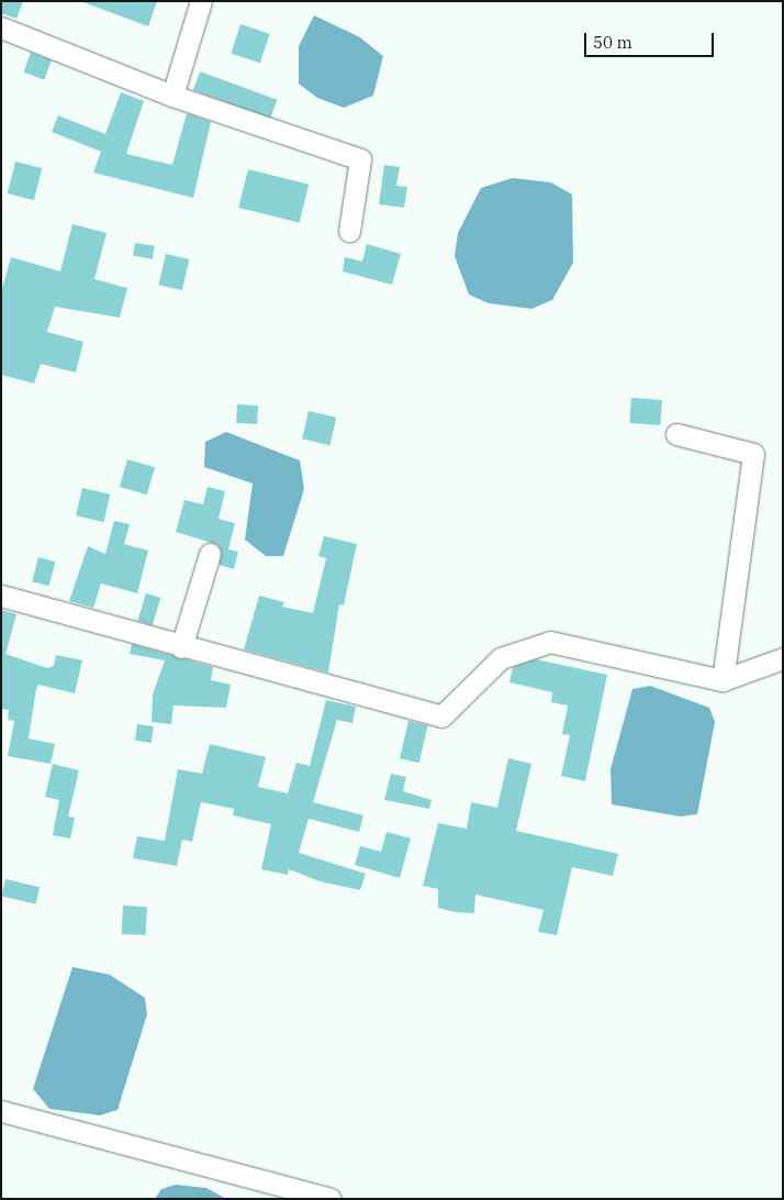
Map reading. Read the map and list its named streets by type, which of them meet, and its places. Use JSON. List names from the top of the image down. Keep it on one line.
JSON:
{"scale_bar":"50 m"}
